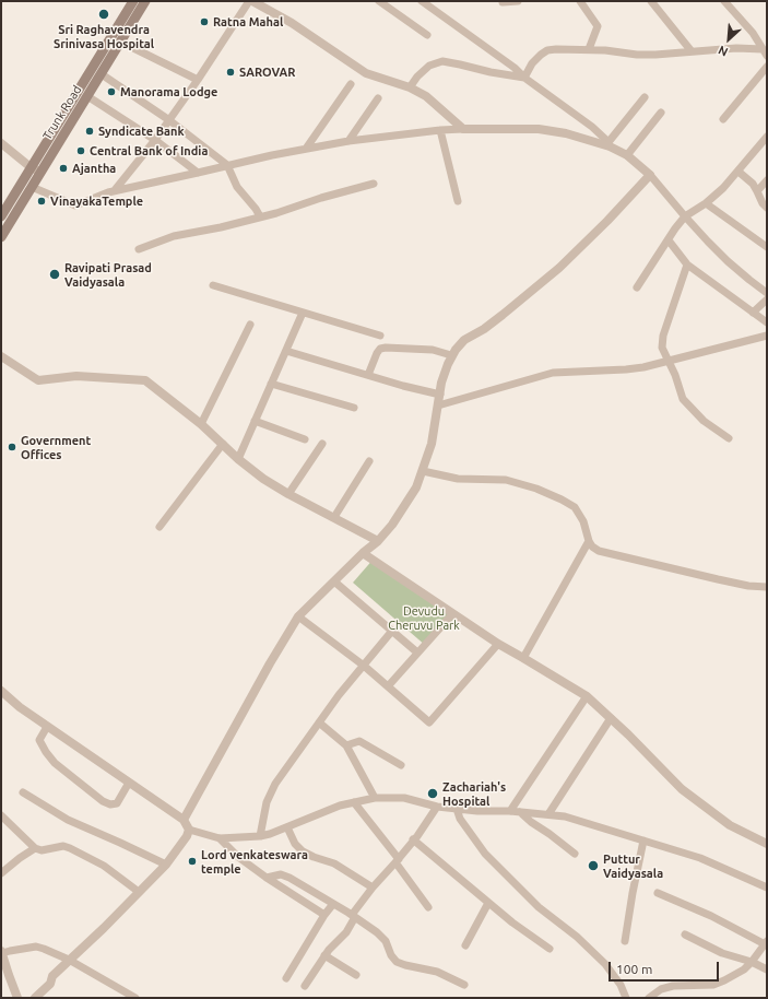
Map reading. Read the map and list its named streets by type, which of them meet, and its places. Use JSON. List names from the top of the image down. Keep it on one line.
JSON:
{"streets":{"main road":["Trunk Road"]},"parks":["Devudu Cheruvu Park"],"places":["Sri Raghavendra Srinivasa Hospital","Ratna Mahal","SAROVAR","Manorama Lodge","Syndicate Bank","Central Bank of India","Ajantha","VinayakaTemple","Ravipati Prasad Vaidyasala","Government Offices","Zachariah's Hospital","Lord venkateswara temple","Puttur Vaidyasala"],"scale_bar":"100 m","north":"bottom left"}
